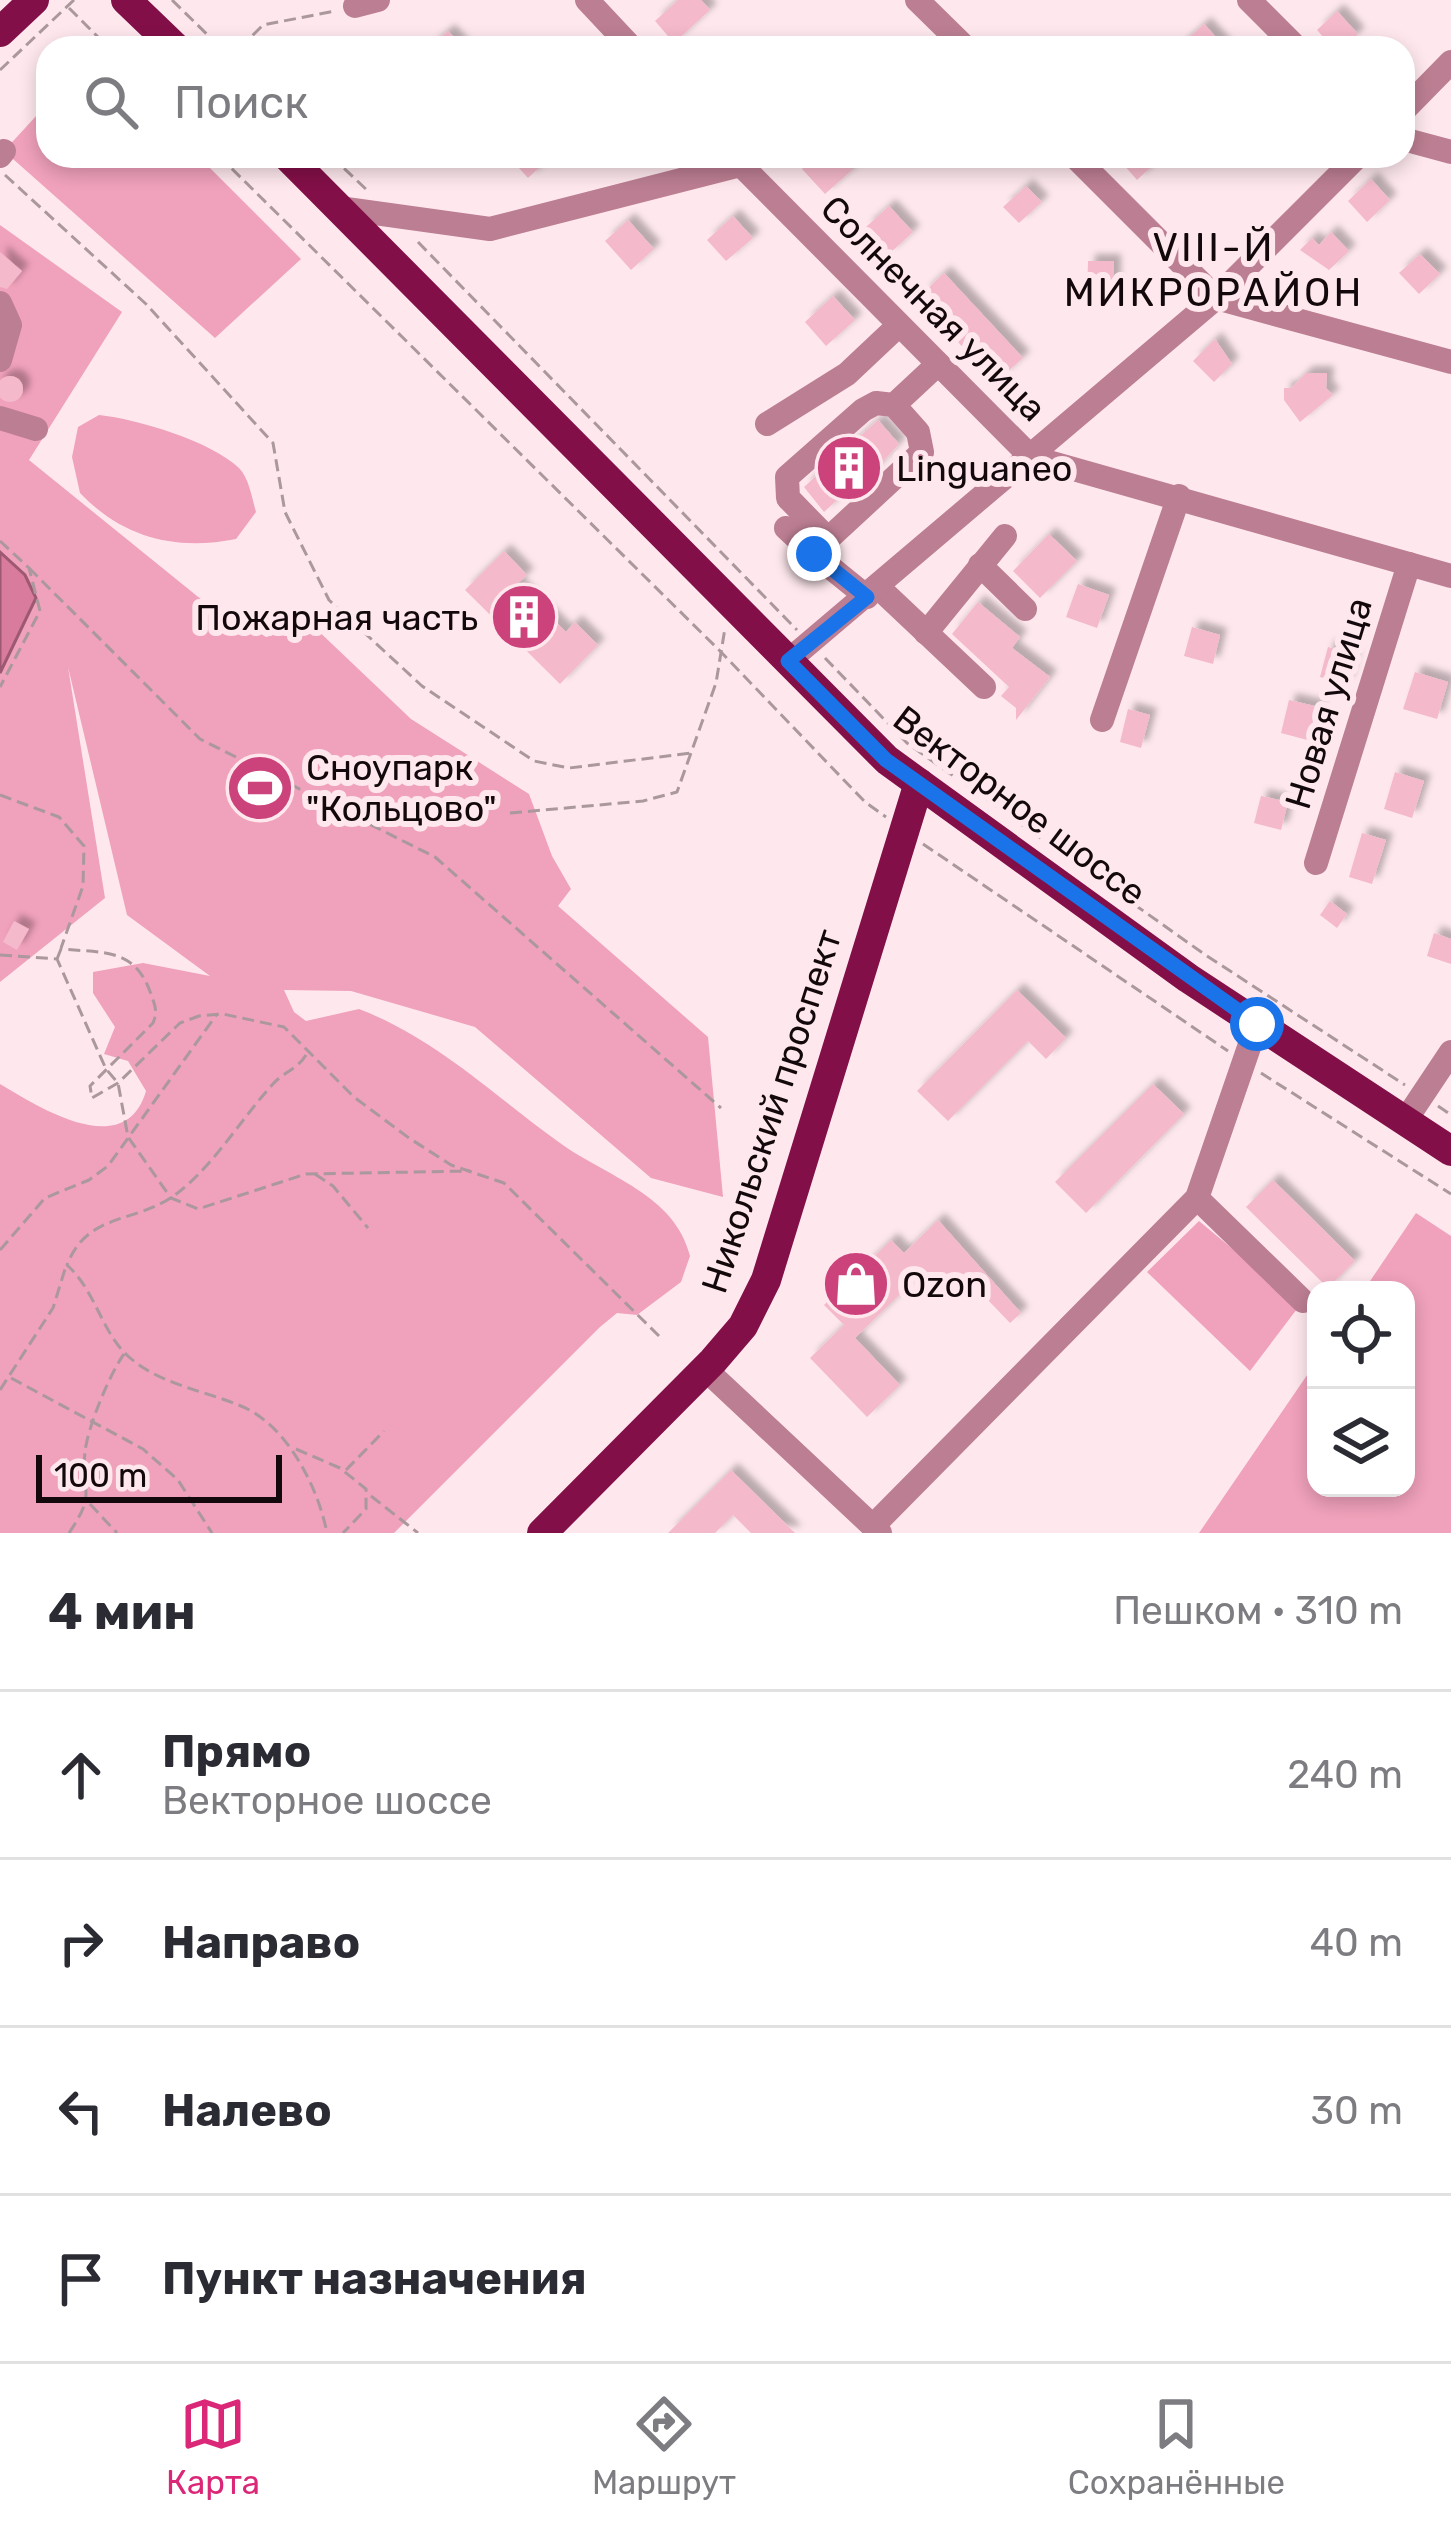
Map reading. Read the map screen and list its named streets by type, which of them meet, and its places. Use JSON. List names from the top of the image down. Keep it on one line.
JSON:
{"streets":{"main road":["Векторное шоссе","Никольский проспект"],"street":["Солнечная улица","Новая улица"]},"crossings":[["Солнечная улица","Новая улица"],["Векторное шоссе","Никольский проспект"]],"districts":["VIII-Й МИКРОРАЙОН"],"places":{"building":["Linguaneo","Пожарная часть"],"sports":["Сноупарк \"Кольцово\""],"shop":["Ozon"]},"scale_bar":"100 m","page":{"search":"Поиск","scale":"100 m","heading":["4 мин","Пешком · 310 m"],"list":[["Прямо","Векторное шоссе","240 m"],["Направо","40 m"],["Налево","30 m"],"Пункт назначения"],"nav":["Карта","Маршрут","Сохранённые"]}}
